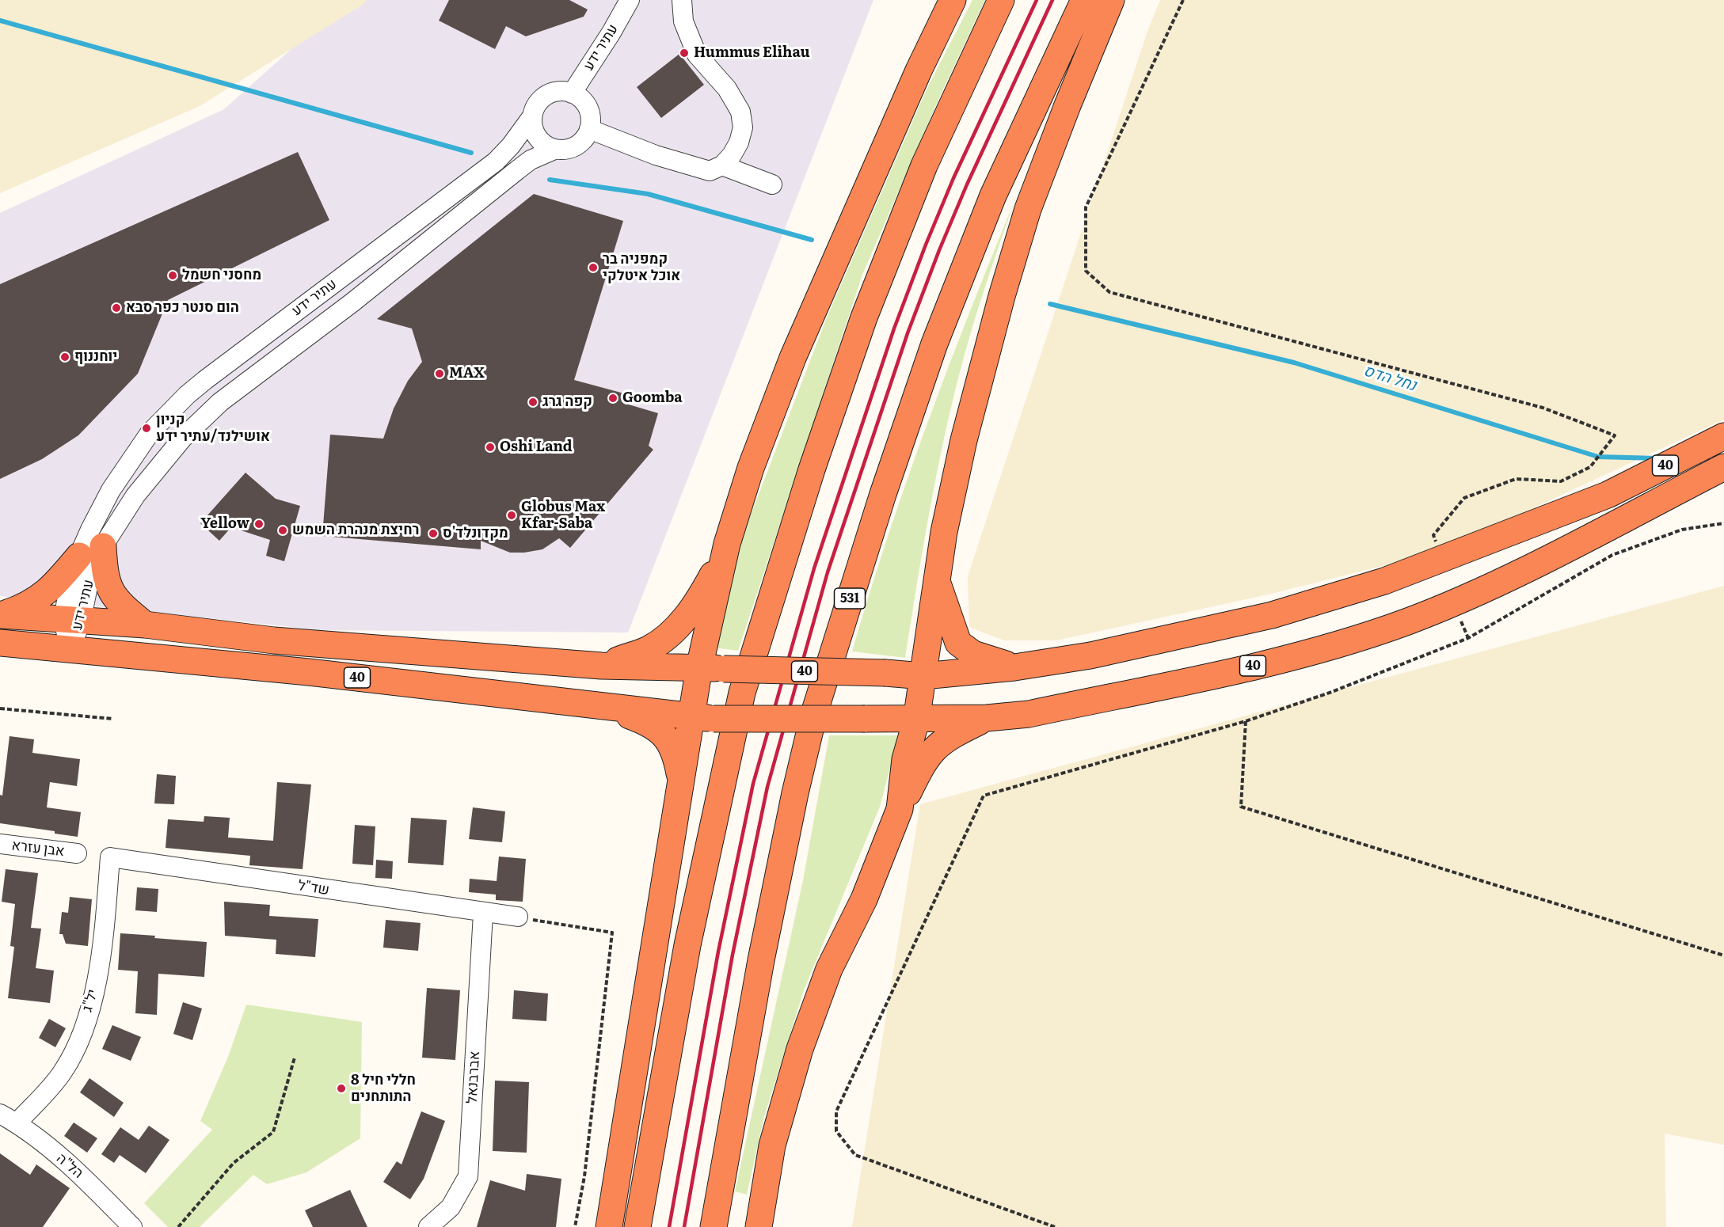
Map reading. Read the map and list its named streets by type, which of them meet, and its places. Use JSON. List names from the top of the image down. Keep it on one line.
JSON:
{"streets":{"highway":["40","531"],"street":["עתיר ידע","אבן עזרא","שד\"ל","יל\"ג","אברבנאל","הל\"ה"]},"crossings":[["עתיר ידע","40"],["שד\"ל","יל\"ג"],["שד\"ל","אברבנאל"],["יל\"ג","הל\"ה"]],"water":["נחל הדס"],"places":["Hummus Elihau","קמפניה בר אוכל איטלקי","מחסני חשמל","הום סנטר כפר סבא","יוחננוף","MAX","Goomba","קפה גרג","קניון אושילנד/עתיר ידע","Oshi Land","Globus Max Kfar-Saba","Yellow","רחיצת מנהרת השמש","מקדונלד'ס","8 חללי חיל התותחנים"]}
